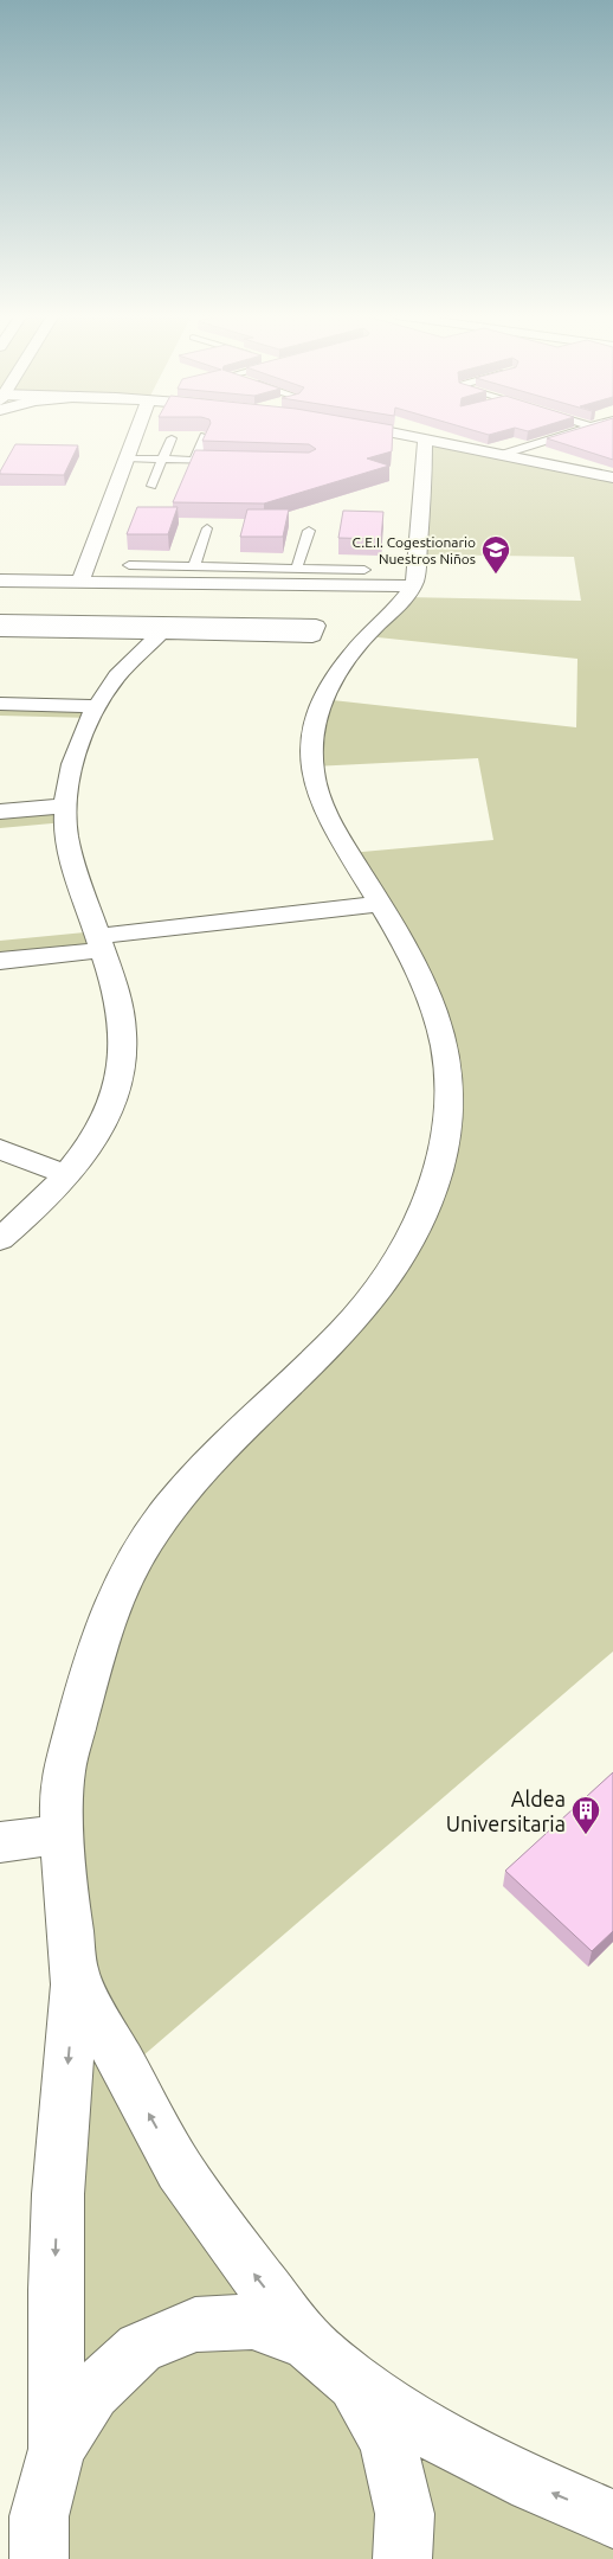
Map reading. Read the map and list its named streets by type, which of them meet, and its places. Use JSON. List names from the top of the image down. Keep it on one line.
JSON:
{"places":{"school or university":["C.E.I. Cogestionario Nuestros Niños"],"building":["Aldea Universitaria"]}}
